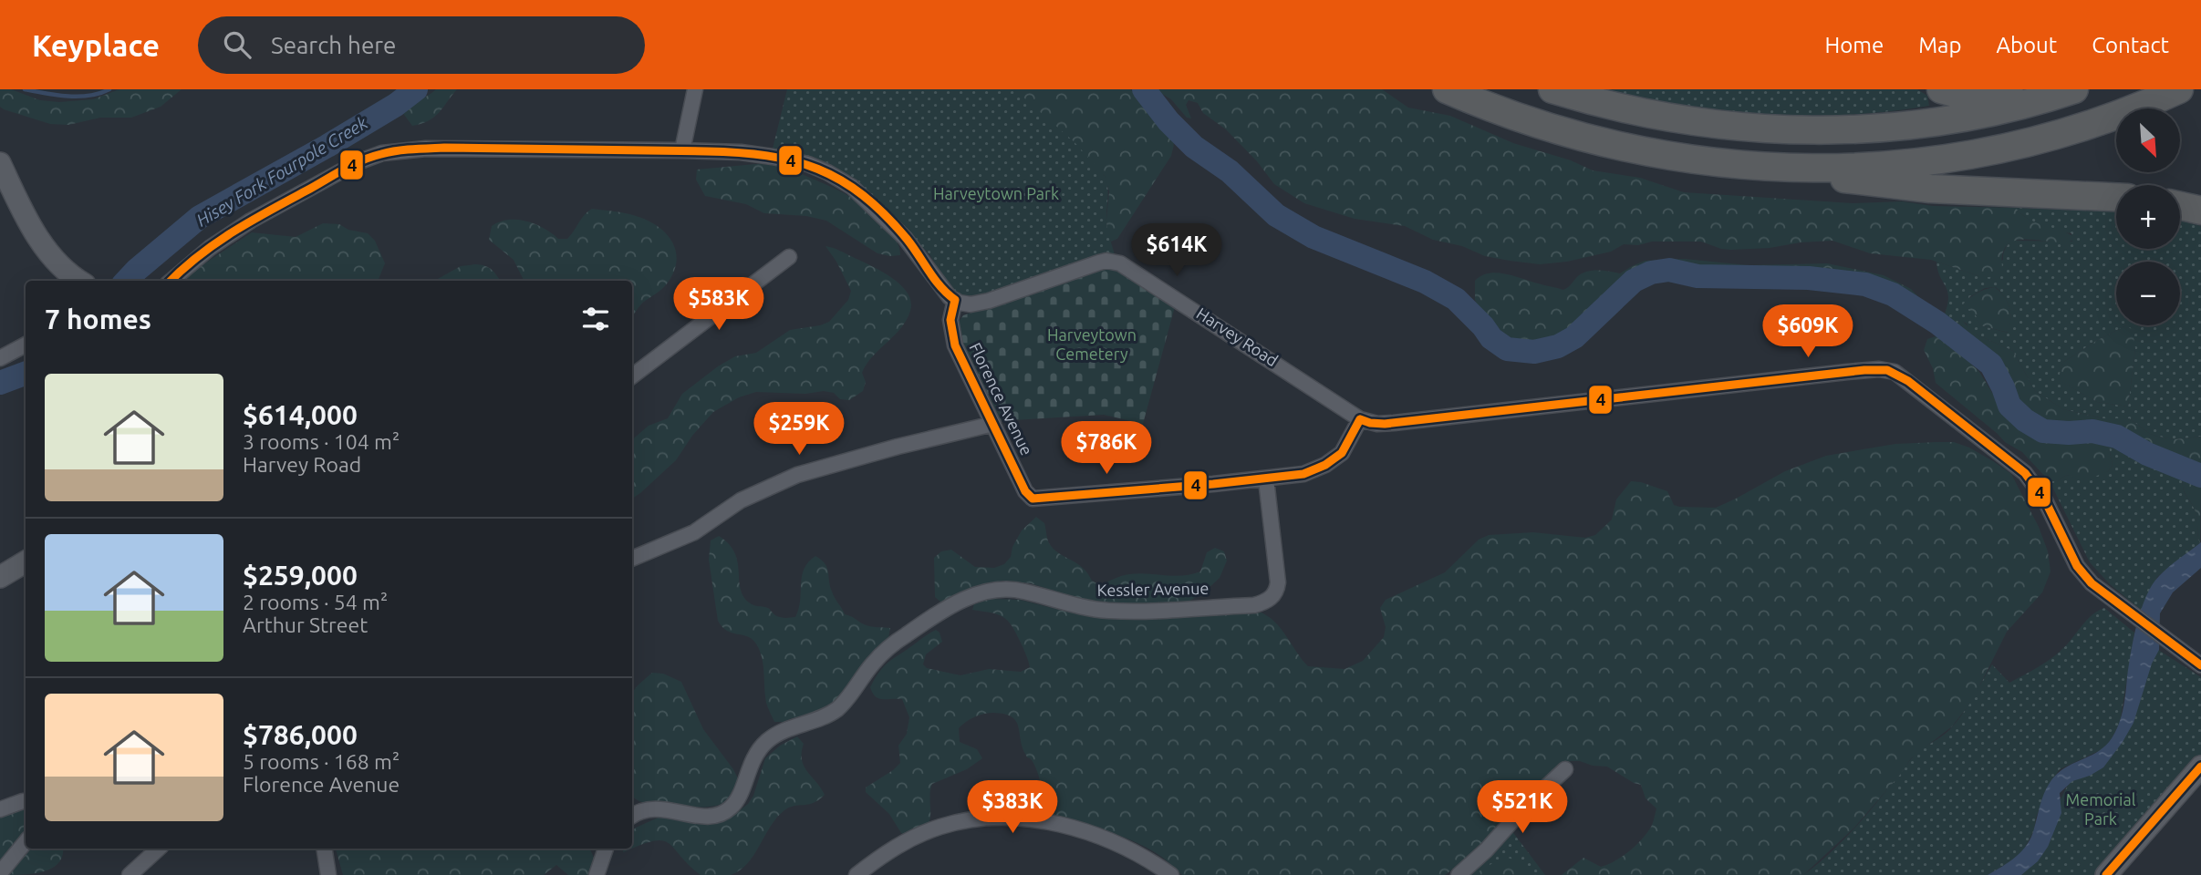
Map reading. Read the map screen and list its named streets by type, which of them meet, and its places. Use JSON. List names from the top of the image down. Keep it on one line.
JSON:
{"streets":{"street":["Harvey Road","Florence Avenue","Kessler Avenue"]},"crossings":[["Harvey Road","Florence Avenue"],["Florence Avenue","Kessler Avenue"]],"water":["Hisey Fork Fourpole Creek"],"parks":["Harveytown Park","Harveytown Cemetery","Memorial Park"],"lines":["transit line 4"],"north":"bottom right","page":{"header":"Keyplace","search":"Search here","nav":["Home","Map","About","Contact"],"map_buttons":["+","−"],"price":["$614K","$583K","$609K","$259K","$786K","$383K","$521K"],"heading":"7 homes","list":[{"name":"$614,000","note":"3 rooms · 104 m² · Harvey Road"},{"name":"$259,000","note":"2 rooms · 54 m² · Arthur Street"},{"name":"$786,000","note":"5 rooms · 168 m² · Florence Avenue"}]}}
